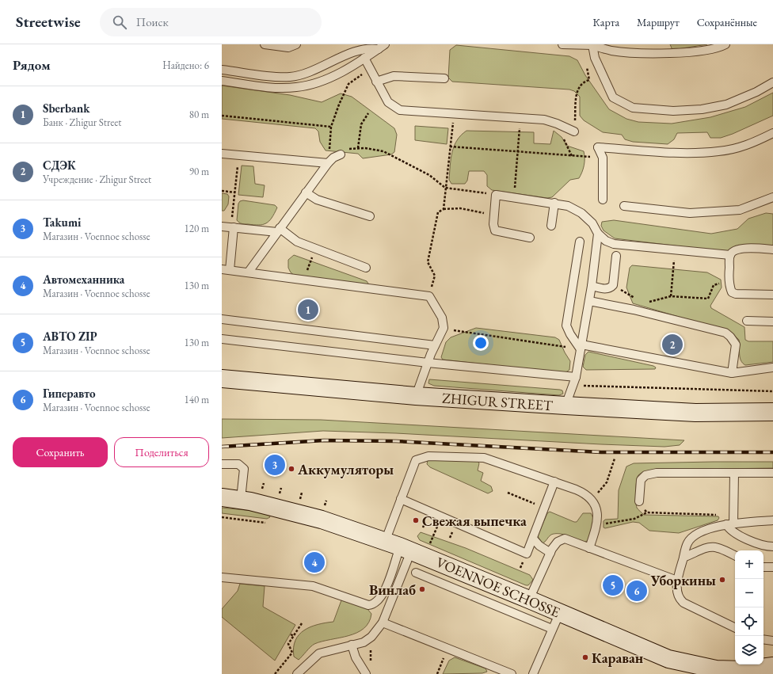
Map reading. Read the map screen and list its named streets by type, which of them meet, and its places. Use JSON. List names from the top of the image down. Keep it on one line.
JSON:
{"streets":{"main road":["ZHIGUR STREET","VOENNOE SCHOSSE"]},"places":["Аккумуляторы","Свежая выпечка","Уборкины","Винлаб","Караван"],"page":{"header":"Streetwise","search":"Поиск","nav":["Карта","Маршрут","Сохранённые"],"heading":["Рядом","Найдено: 6"],"list":[{"mark":"1","name":"Sberbank","note":"Банк · Zhigur Street","value":"80 m"},{"mark":"2","name":"СДЭК","note":"Учреждение · Zhigur Street","value":"90 m"},{"mark":"3","name":"Takumi","note":"Магазин · Voennoe schosse","value":"120 m"},{"mark":"4","name":"Автомеханника","note":"Магазин · Voennoe schosse","value":"130 m"},{"mark":"5","name":"АВТО ZIP","note":"Магазин · Voennoe schosse","value":"130 m"},{"mark":"6","name":"Гиперавто","note":"Магазин · Voennoe schosse","value":"140 m"}],"pins":["1","2","3","4","5","6"],"buttons":["Сохранить","Поделиться"],"map_buttons":["+","−"]}}
